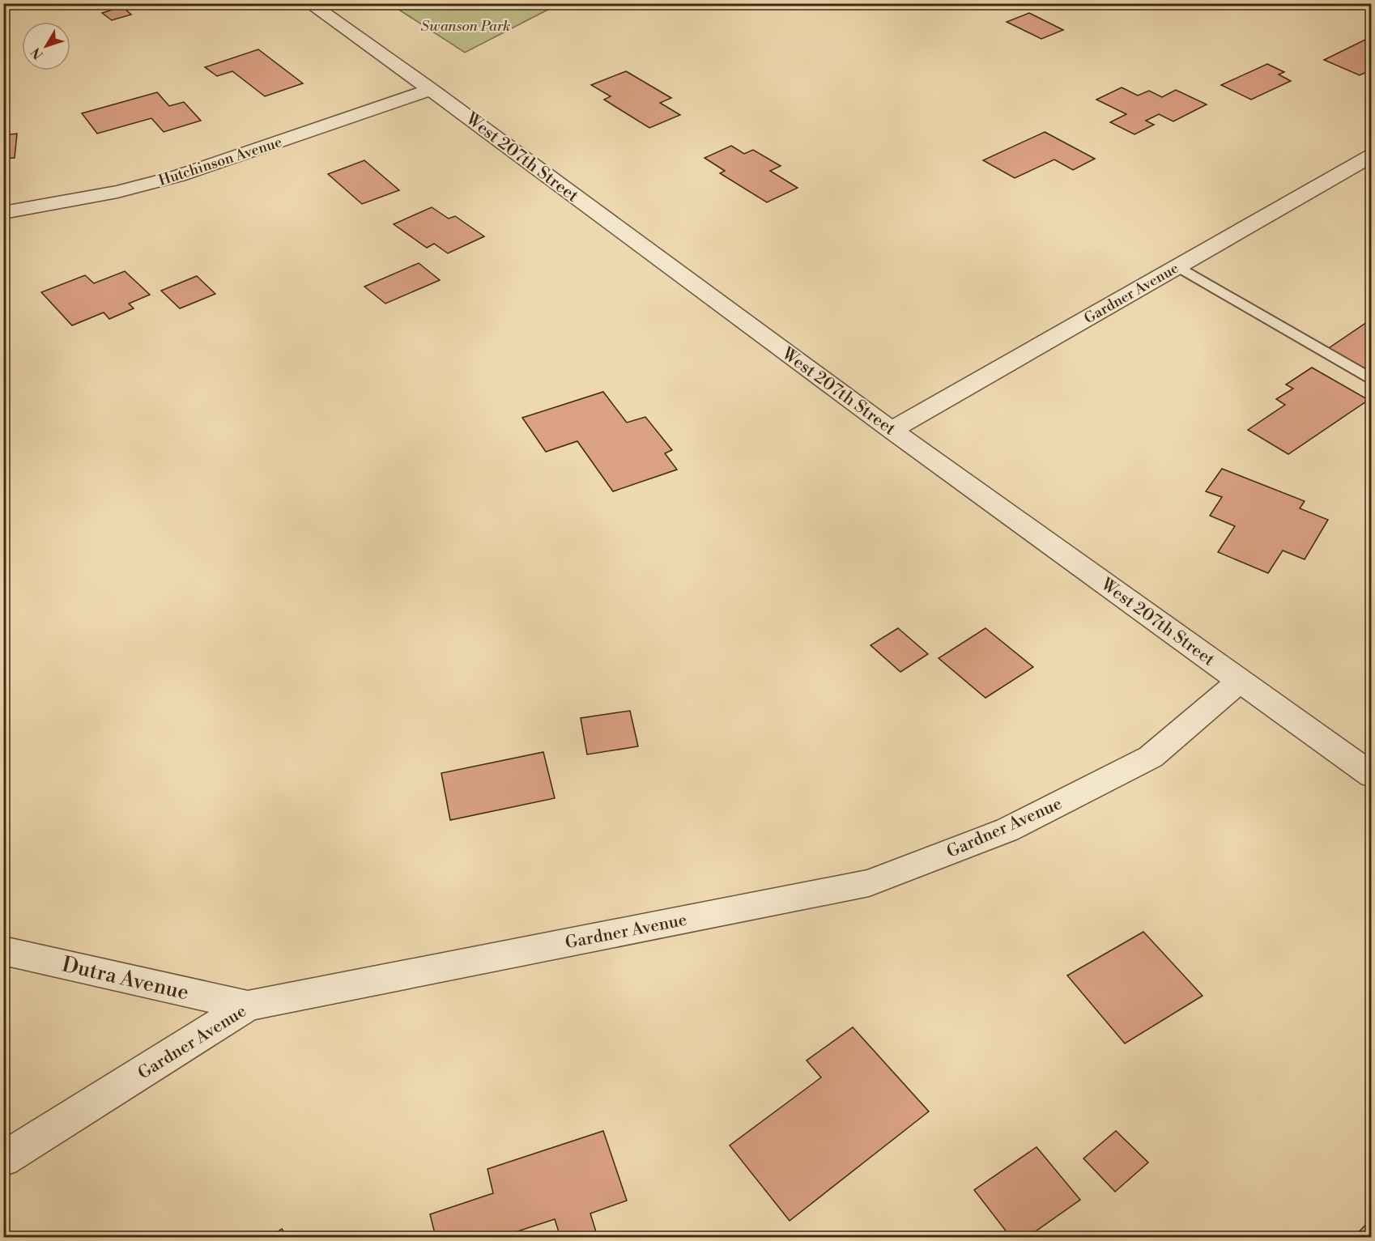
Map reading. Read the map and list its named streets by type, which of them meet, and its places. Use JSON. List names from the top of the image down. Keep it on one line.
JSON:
{"streets":{"street":["West 207th Street","Hutchinson Avenue","Gardner Avenue","Dutra Avenue"]},"crossings":[["West 207th Street","Hutchinson Avenue"],["West 207th Street","Gardner Avenue"],["Gardner Avenue","Dutra Avenue"]],"parks":["Swanson Park"],"north":"bottom left"}
